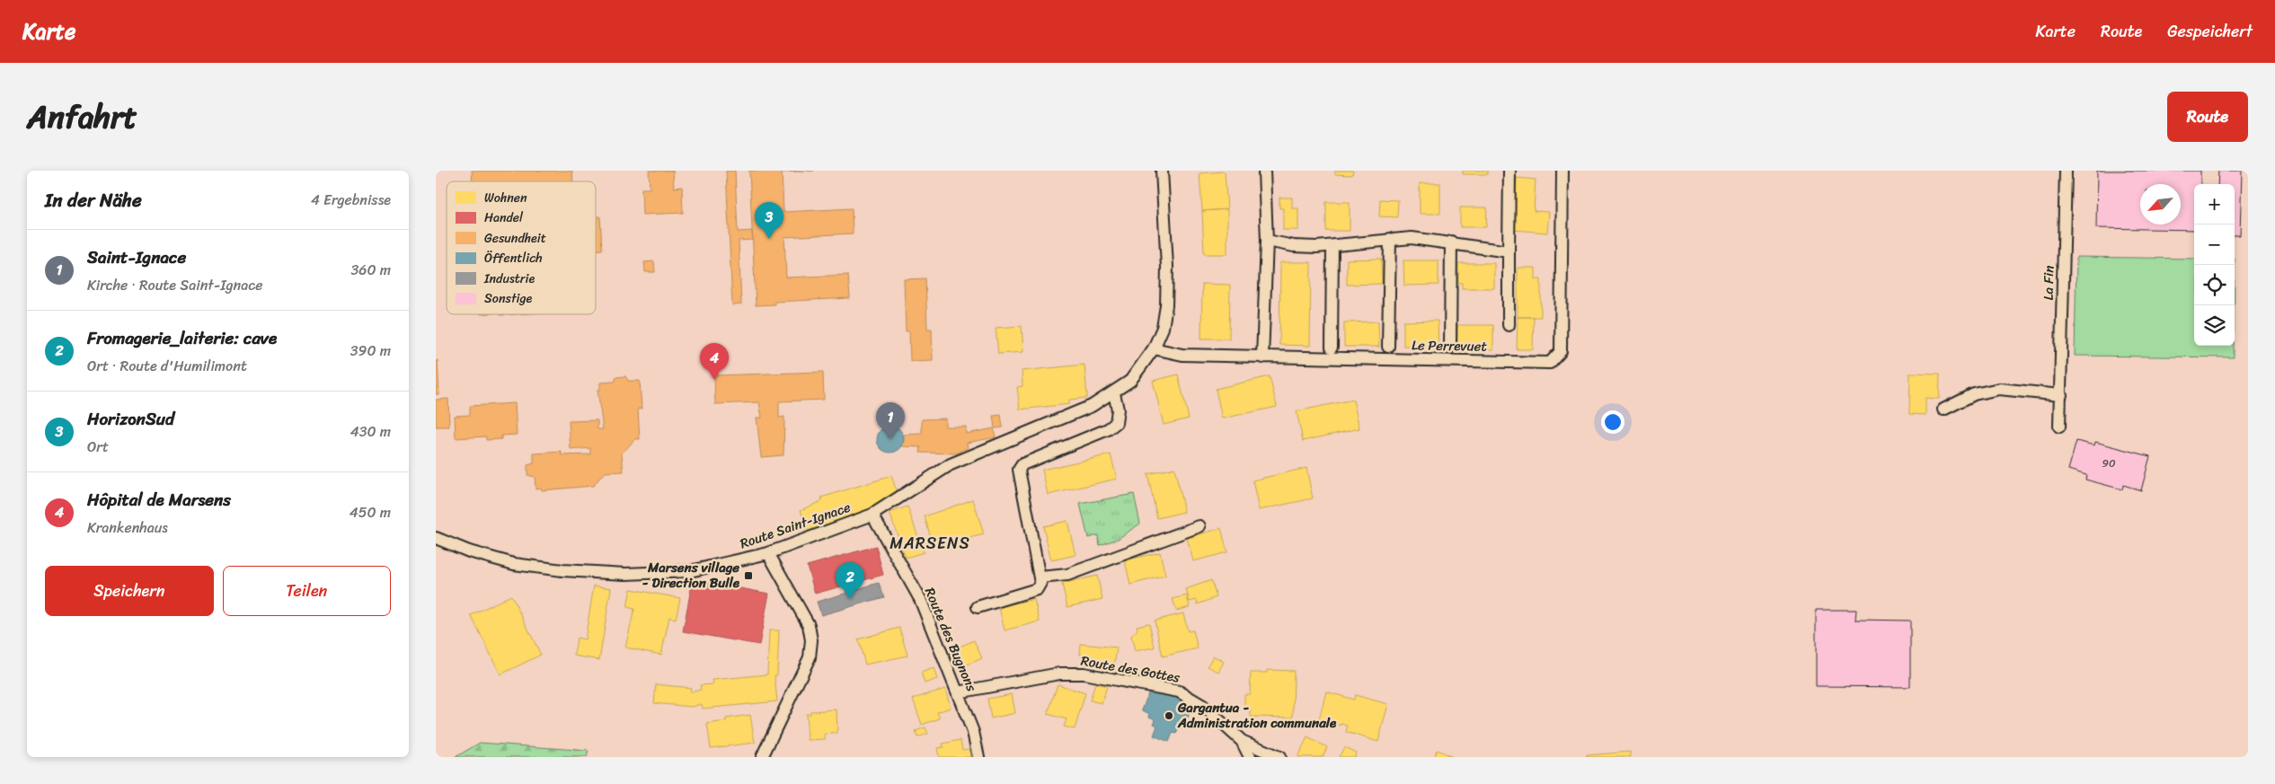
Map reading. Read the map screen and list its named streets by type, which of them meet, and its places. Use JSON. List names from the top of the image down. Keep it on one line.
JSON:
{"streets":{"street":["La Fin","Le Perrevuet","Route Saint-Ignace","Route des Bugnons","Route des Gottes"]},"crossings":[["Le Perrevuet","Route Saint-Ignace"],["Route Saint-Ignace","Route des Bugnons"],["Route des Bugnons","Route des Gottes"]],"districts":["MARSENS"],"places":{"transit":["Marsens village - Direction Bulle"],"other":["Gargantua - Administration communale"]},"house_numbers":["90"],"legend":["Wohnen","Handel","Gesundheit","Öffentlich","Industrie","Sonstige"],"north":"bottom left","page":{"header":"Karte","nav":["Karte","Route","Gespeichert"],"title":"Anfahrt","buttons":["Route",["Speichern","Teilen"]],"heading":["In der Nähe","4 Ergebnisse"],"map_buttons":["+","−"],"pins":["3","4","1","2"],"list":[{"mark":"1","name":"Saint-Ignace","note":"Kirche · Route Saint-Ignace","value":"360 m"},{"mark":"2","name":"Fromagerie_laiterie: cave","note":"Ort · Route d'Humilimont","value":"390 m"},{"mark":"3","name":"HorizonSud","note":"Ort","value":"430 m"},{"mark":"4","name":"Hôpital de Marsens","note":"Krankenhaus","value":"450 m"}]}}
